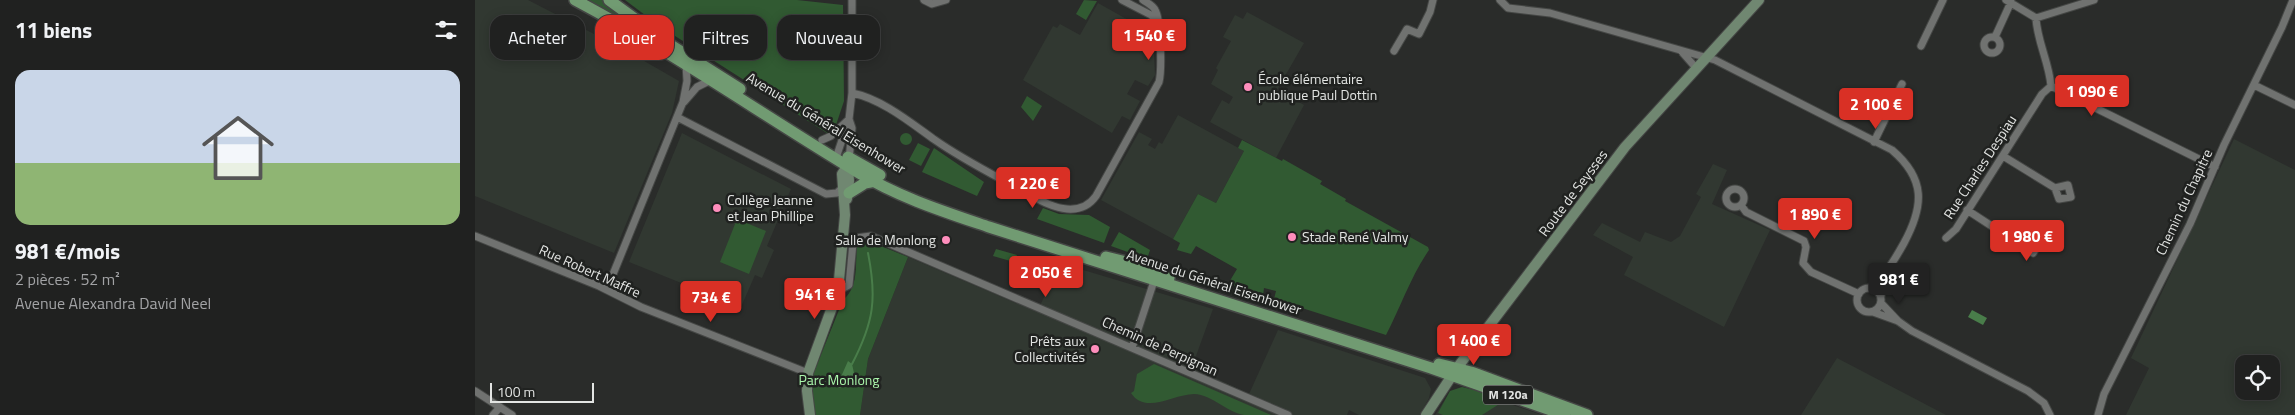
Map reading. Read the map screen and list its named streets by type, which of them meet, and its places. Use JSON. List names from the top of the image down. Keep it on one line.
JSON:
{"streets":{"main road":["Avenue du Général Eisenhower","Route de Seysses","M 120a"],"street":["Rue Charles Despiau","Chemin du Chapitre","Rue Robert Maffre","Chemin de Perpignan"]},"crossings":[["Avenue du Général Eisenhower","Route de Seysses"]],"parks":["Parc Monlong"],"places":["École élémentaire publique Paul Dottin","Collège Jeanne et Jean Phillipe","Stade René Valmy","Salle de Monlong","Prêts aux Collectivités"],"scale_bar":"100 m","page":{"heading":"11 biens","chip":["Acheter","Louer","Filtres","Nouveau"],"price":["1 540 €","1 090 €","2 100 €","1 220 €","1 890 €","1 980 €","2 050 €","981 €","941 €","734 €","1 400 €"],"list":[{"name":"981 €/mois","note":"2 pièces · 52 m² · Avenue Alexandra David Neel"}],"scale":"100 m"}}
